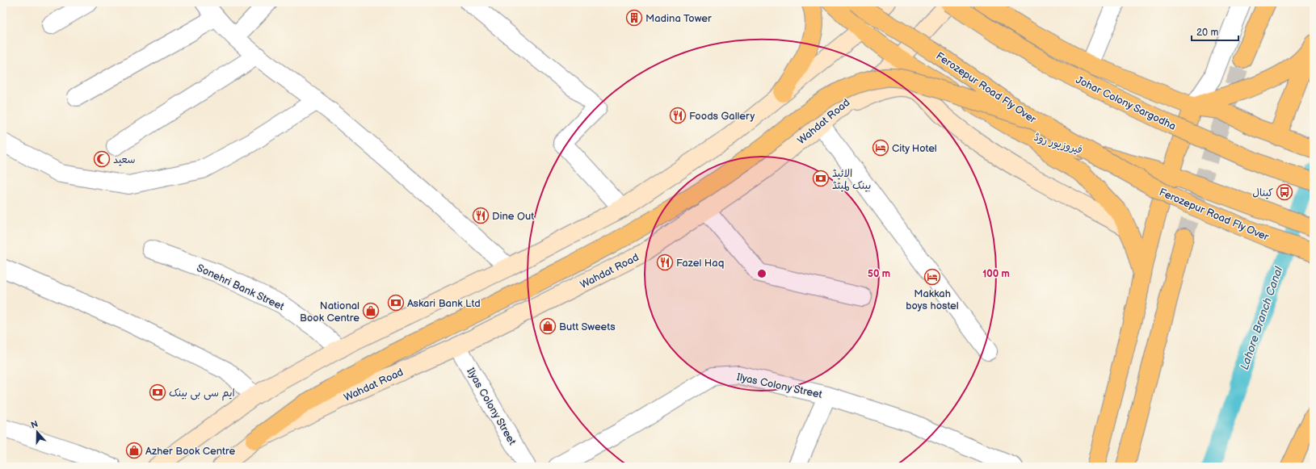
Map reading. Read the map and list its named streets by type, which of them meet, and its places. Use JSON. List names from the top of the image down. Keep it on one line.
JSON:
{"streets":{"main road":["Ferozepur Road Fly Over","Johar Colony Sargodha","Wahdat Road","فیروزپور روڈ"],"street":["Sonehri Bank Street","Ilyas Colony Street"]},"crossings":[["Johar Colony Sargodha","Wahdat Road"],["Wahdat Road","فیروزپور روڈ"],["Wahdat Road","Ilyas Colony Street"]],"water":["Lahore Branch Canal"],"places":{"building":["Madina Tower"],"restaurant":["Foods Gallery","Dine Out","Fazel Haq"],"hotel":["City Hotel","Makkah boys hostel"],"mosque":["سعید"],"bank":["الائیڈ بینک لمیٹڈ","Askari Bank Ltd","ایم سی بی بینک"],"bus stop":["کینال"],"shop":["National Book Centre","Butt Sweets","Azher Book Centre"]},"scale_bar":"20 m","north":"top","rings":["50 m","100 m"]}
